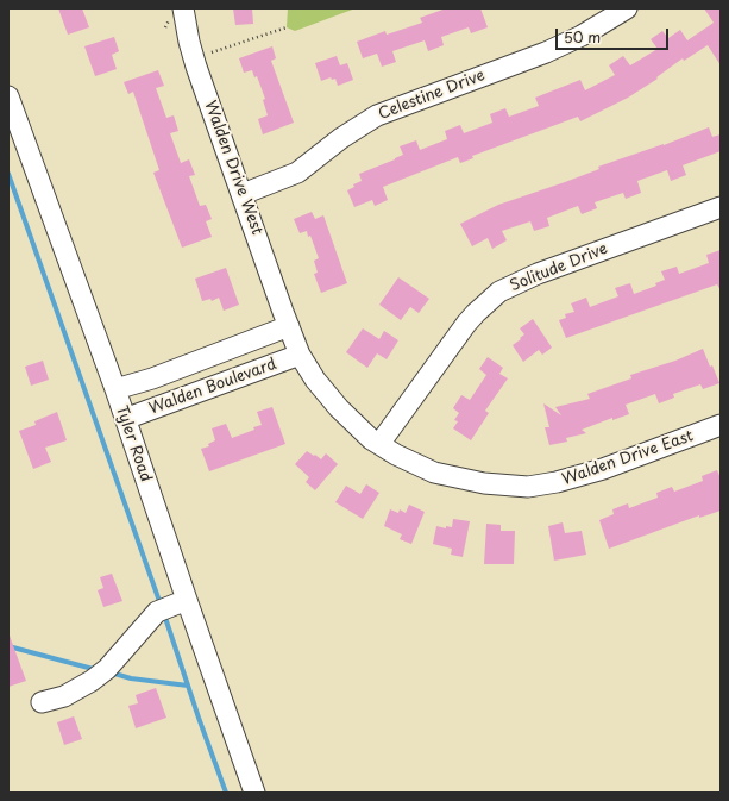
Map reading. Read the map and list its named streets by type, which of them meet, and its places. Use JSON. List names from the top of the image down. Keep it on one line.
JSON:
{"streets":{"street":["Celestine Drive","Walden Drive West","Solitude Drive","Walden Boulevard","Tyler Road","Walden Drive East"]},"crossings":[["Celestine Drive","Walden Drive West"],["Walden Drive West","Walden Boulevard"],["Walden Drive West","Walden Drive East"],["Solitude Drive","Walden Drive East"],["Walden Boulevard","Tyler Road"],["Walden Boulevard","Walden Drive East"]],"scale_bar":"50 m"}
